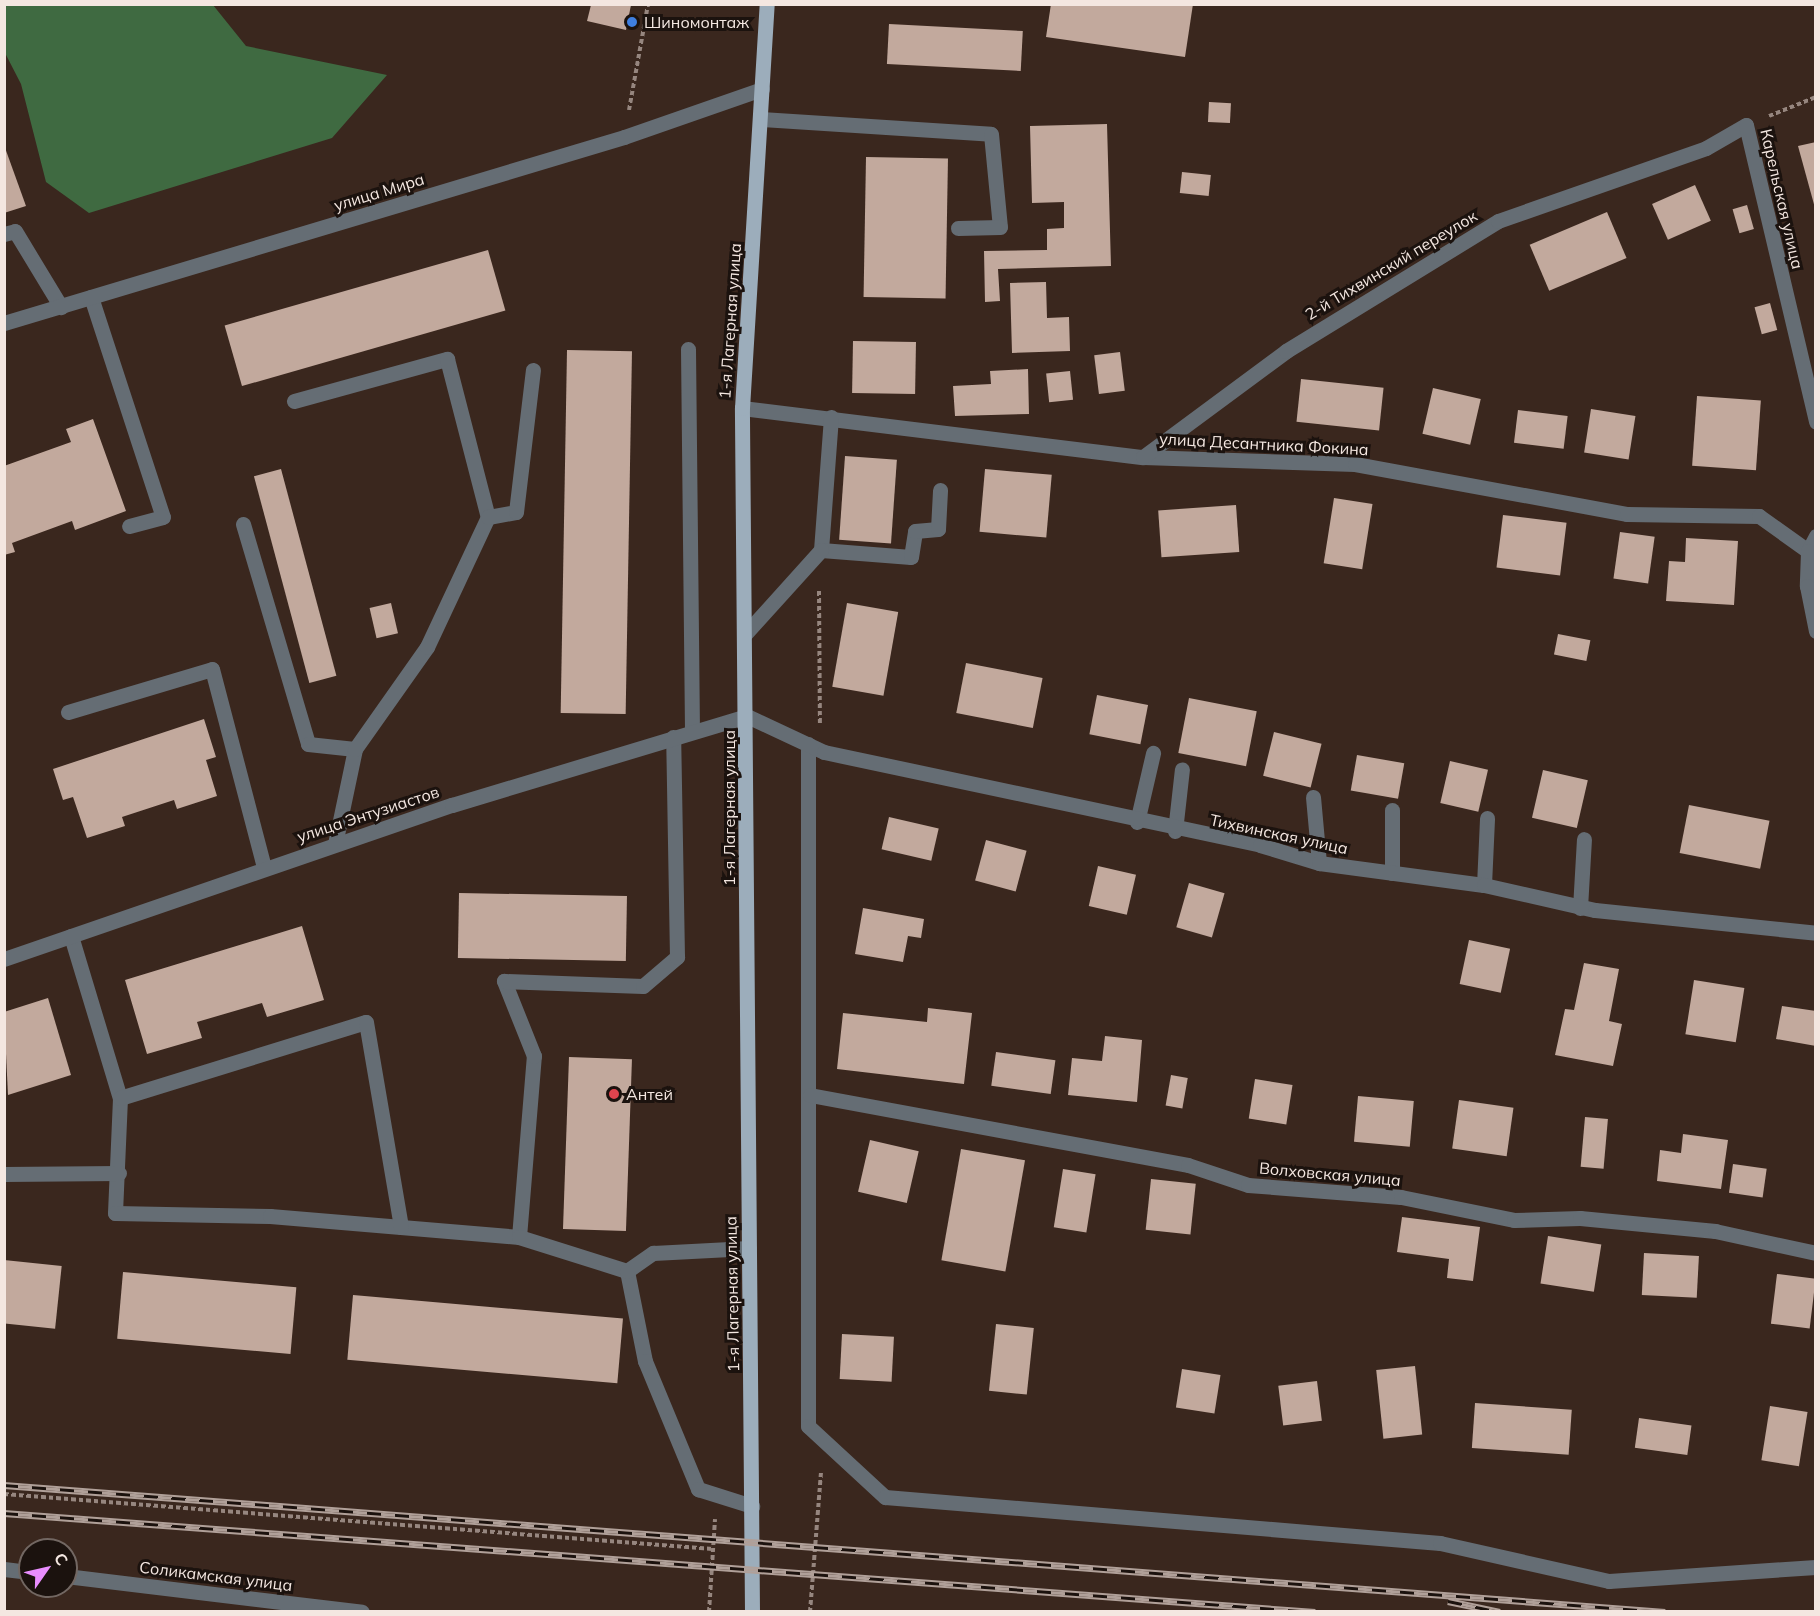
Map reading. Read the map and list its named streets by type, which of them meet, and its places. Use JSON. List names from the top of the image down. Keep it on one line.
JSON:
{"streets":{"main road":["1-я Лагерная улица"],"street":["улица Мира","Карельская улица","2-й Тихвинский переулок","улица Десантника Фокина","улица Энтузиастов","Тихвинская улица","Волховская улица","Соликамская улица"]},"crossings":[["улица Мира","1-я Лагерная улица"],["Карельская улица","2-й Тихвинский переулок"],["2-й Тихвинский переулок","улица Десантника Фокина"],["1-я Лагерная улица","улица Десантника Фокина"],["1-я Лагерная улица","улица Энтузиастов"],["1-я Лагерная улица","Тихвинская улица"],["улица Энтузиастов","Тихвинская улица"]],"places":["Шиномонтаж","Антей"],"north":"top right"}
